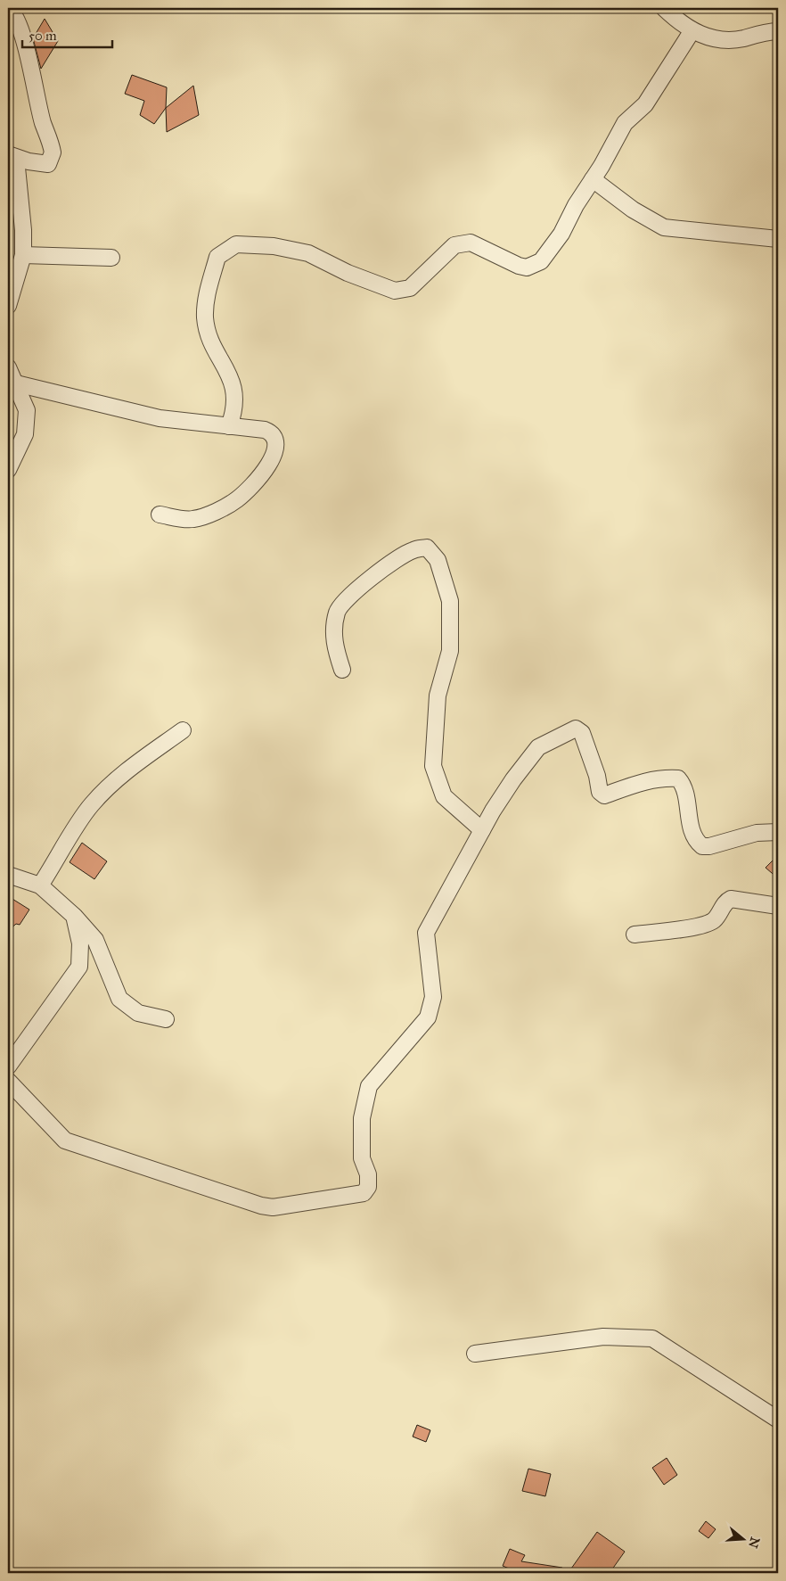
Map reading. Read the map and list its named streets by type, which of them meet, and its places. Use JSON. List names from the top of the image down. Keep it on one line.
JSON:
{"scale_bar":"50 m","north":"right"}
